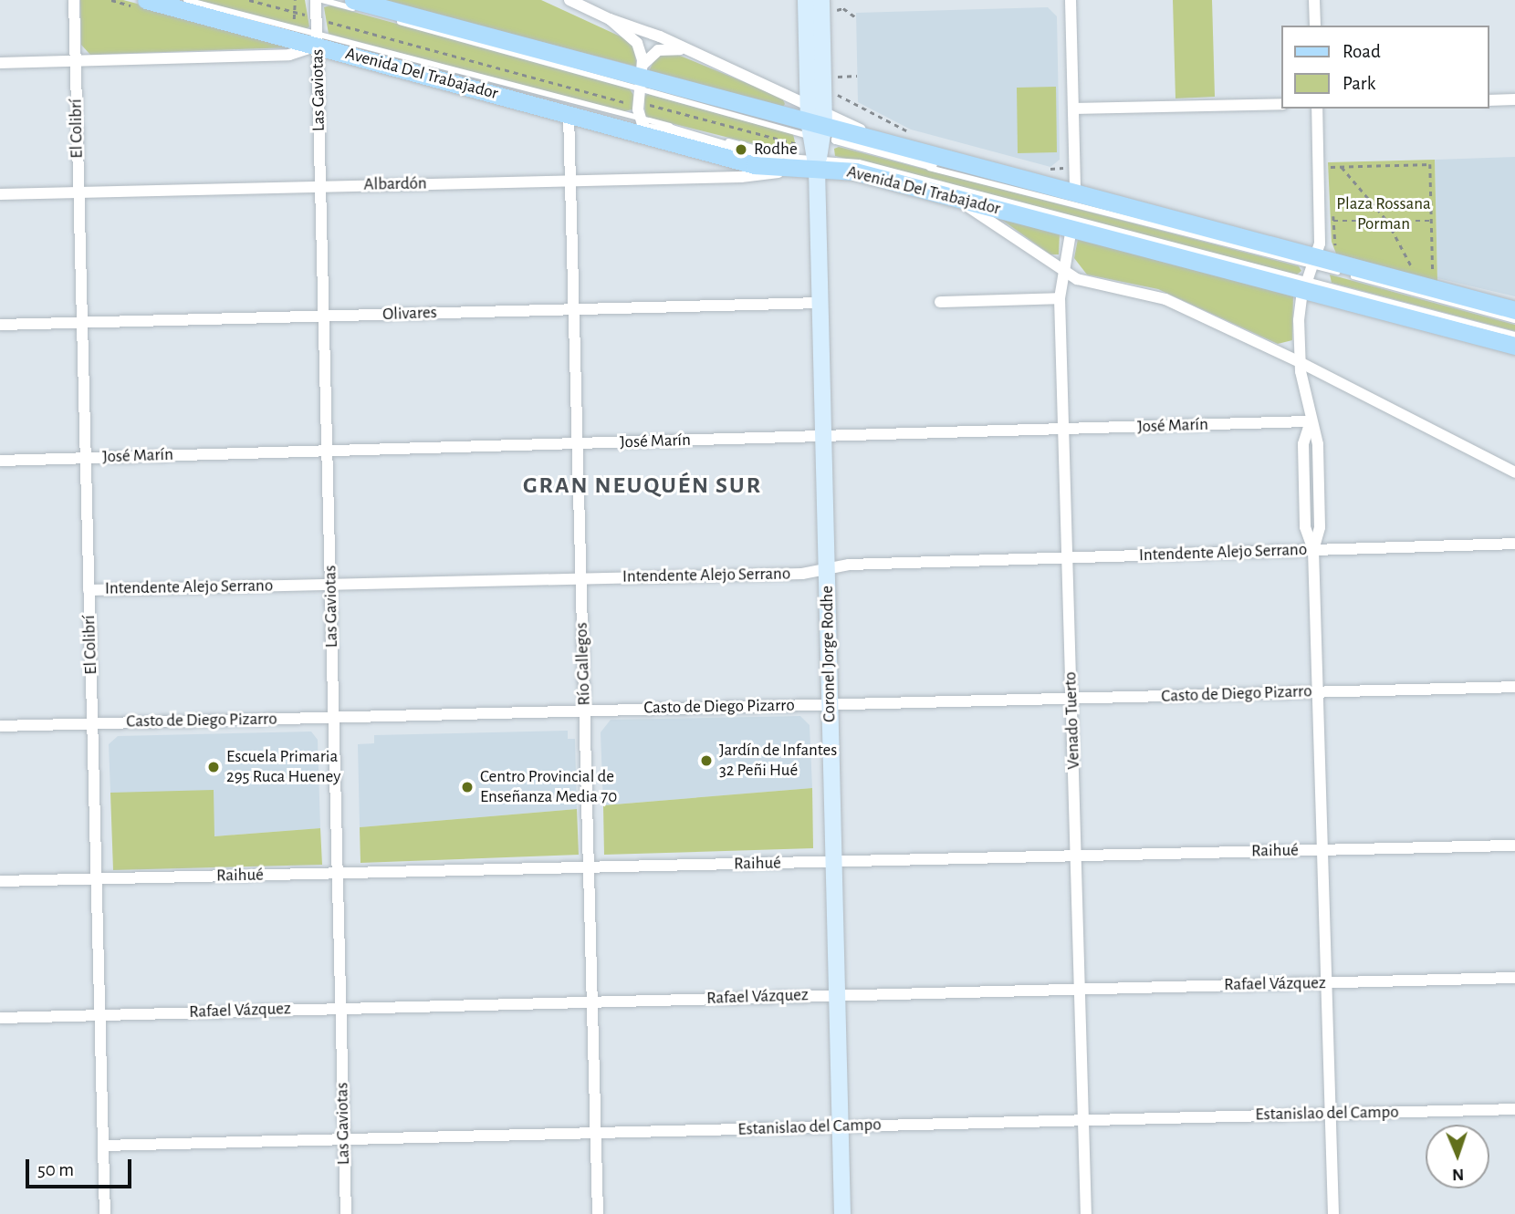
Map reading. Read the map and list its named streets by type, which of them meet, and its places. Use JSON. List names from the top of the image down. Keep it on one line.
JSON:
{"streets":{"main road":["Avenida Del Trabajador","Coronel Jorge Rodhe"],"street":["Las Gaviotas","El Colibrí","Albardón","Olivares","José Marín","Intendente Alejo Serrano","Río Gallegos","Casto de Diego Pizarro","Venado Tuerto","Raihué","Rafael Vázquez","Estanislao del Campo"]},"crossings":[["Avenida Del Trabajador","Las Gaviotas"],["Avenida Del Trabajador","Albardón"],["Avenida Del Trabajador","Coronel Jorge Rodhe"],["Avenida Del Trabajador","Río Gallegos"],["Avenida Del Trabajador","Venado Tuerto"],["Las Gaviotas","Albardón"],["Las Gaviotas","Olivares"],["Las Gaviotas","José Marín"],["Las Gaviotas","Intendente Alejo Serrano"],["Las Gaviotas","Casto de Diego Pizarro"],["Las Gaviotas","Raihué"],["Las Gaviotas","Rafael Vázquez"],["Las Gaviotas","Estanislao del Campo"],["El Colibrí","Albardón"],["El Colibrí","Olivares"],["El Colibrí","José Marín"],["El Colibrí","Intendente Alejo Serrano"],["El Colibrí","Casto de Diego Pizarro"],["El Colibrí","Raihué"],["El Colibrí","Rafael Vázquez"],["El Colibrí","Estanislao del Campo"],["Albardón","Río Gallegos"],["Olivares","Coronel Jorge Rodhe"],["Olivares","Río Gallegos"],["José Marín","Coronel Jorge Rodhe"],["José Marín","Río Gallegos"],["José Marín","Venado Tuerto"],["Intendente Alejo Serrano","Coronel Jorge Rodhe"],["Intendente Alejo Serrano","Río Gallegos"],["Intendente Alejo Serrano","Venado Tuerto"],["Coronel Jorge Rodhe","Casto de Diego Pizarro"],["Coronel Jorge Rodhe","Raihué"],["Coronel Jorge Rodhe","Rafael Vázquez"],["Coronel Jorge Rodhe","Estanislao del Campo"],["Río Gallegos","Casto de Diego Pizarro"],["Río Gallegos","Raihué"],["Río Gallegos","Rafael Vázquez"],["Río Gallegos","Estanislao del Campo"],["Casto de Diego Pizarro","Venado Tuerto"],["Venado Tuerto","Raihué"],["Venado Tuerto","Rafael Vázquez"],["Venado Tuerto","Estanislao del Campo"]],"districts":["GRAN NEUQUÉN SUR"],"parks":["Plaza Rossana Porman"],"places":["Rodhe","Jardín de Infantes 32 Peñi Hué","Escuela Primaria 295 Ruca Hueney","Centro Provincial de Enseñanza Media 70"],"legend":["Road","Park"],"scale_bar":"50 m","north":"bottom"}
